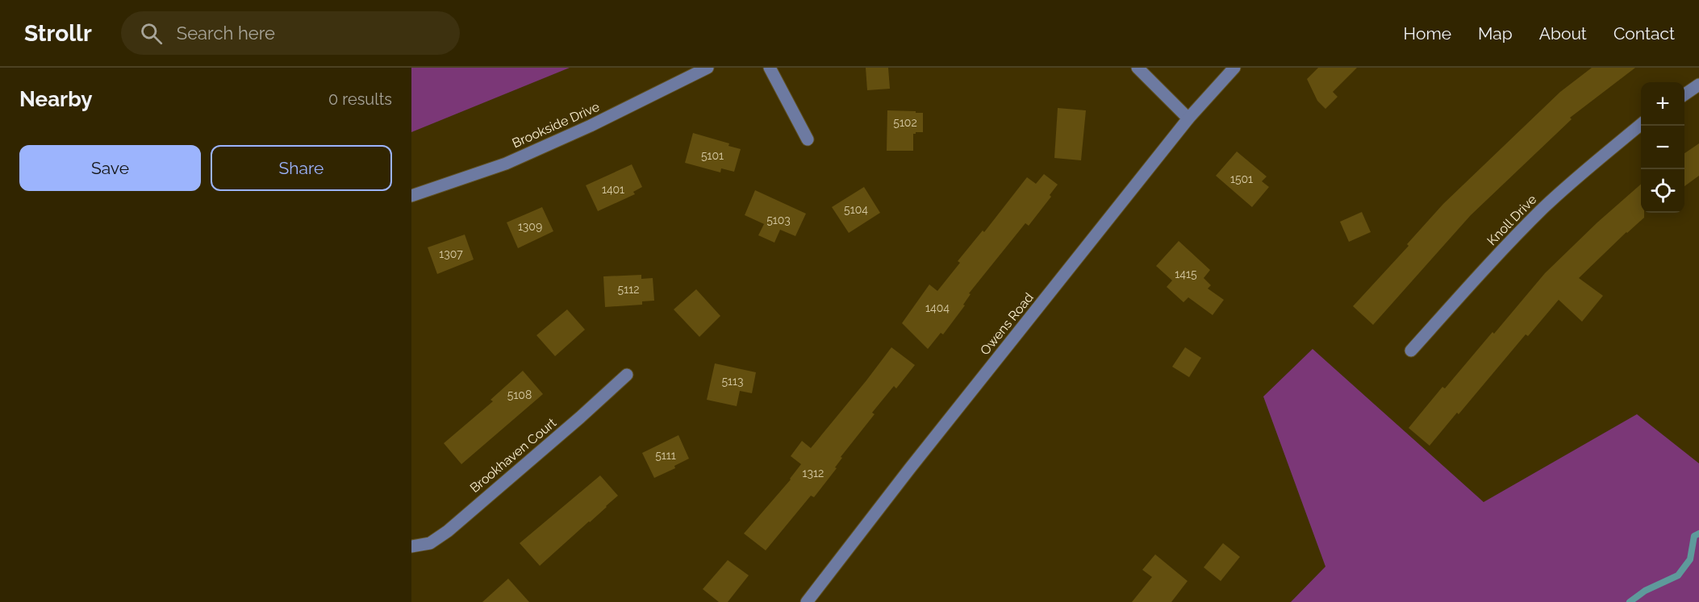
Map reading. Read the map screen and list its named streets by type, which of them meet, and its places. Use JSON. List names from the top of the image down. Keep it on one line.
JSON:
{"streets":{"street":["Brookside Drive","Knoll Drive","Owens Road","Brookhaven Court"]},"house_numbers":["5102","5101","1501","1401","5104","5103","1309","1307","1415","5112","1404","5113","5108","5111","1312"],"page":{"header":"Strollr","search":"Search here","nav":["Home","Map","About","Contact"],"heading":["Nearby","0 results"],"map_buttons":["+","−"],"buttons":["Save","Share"]}}
